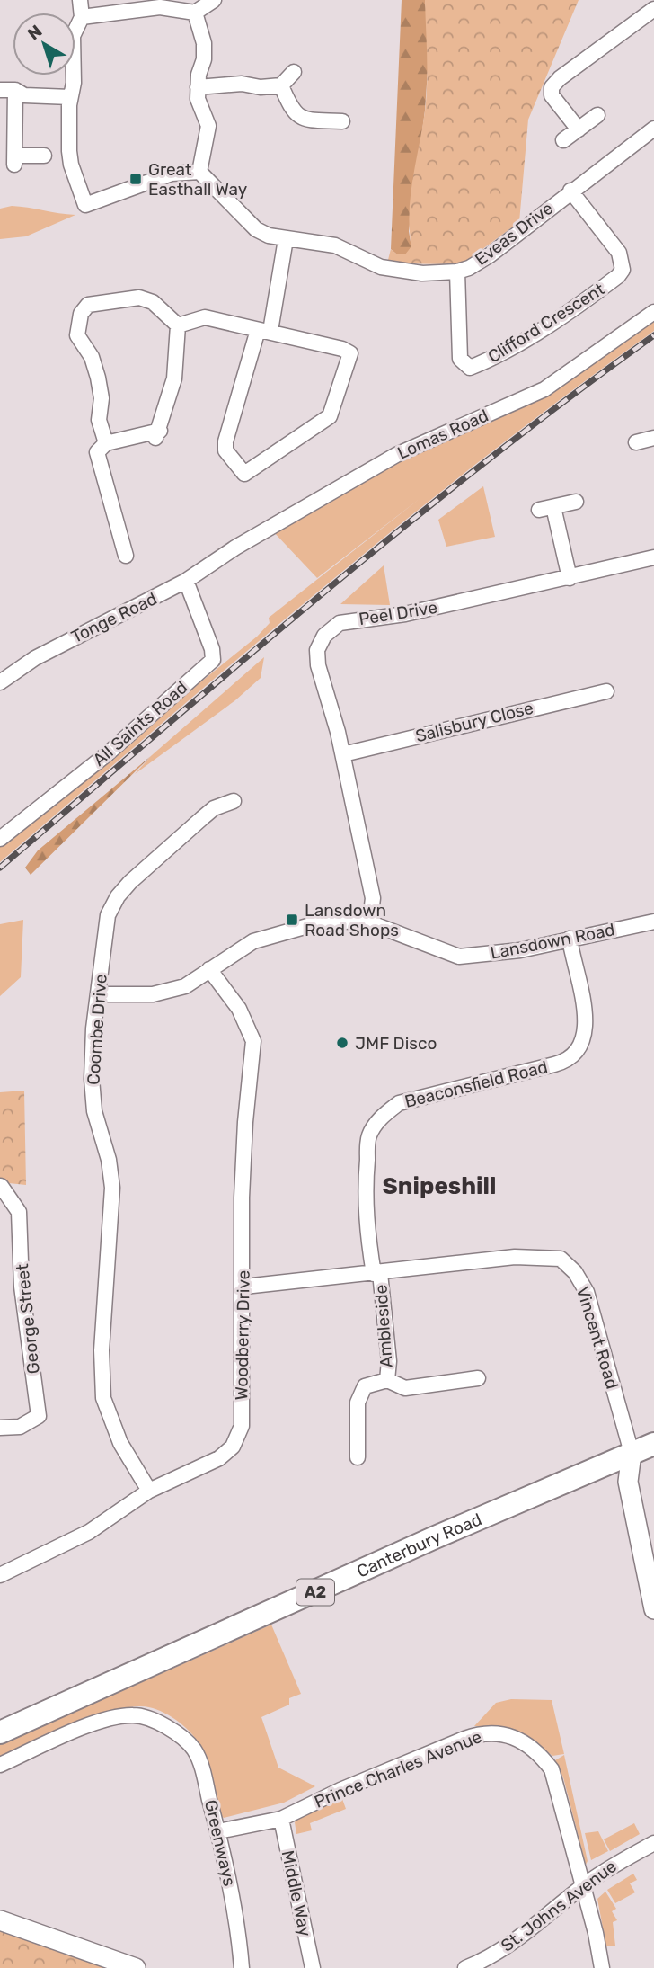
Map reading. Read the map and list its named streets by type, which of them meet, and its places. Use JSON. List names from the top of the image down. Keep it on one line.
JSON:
{"streets":{"main road":["Canterbury Road","A2"],"street":["Eveas Drive","Clifford Crescent","Lomas Road","Peel Drive","Tonge Road","Salisbury Close","All Saints Road","Lansdown Road","Coombe Drive","Beaconsfield Road","George Street","Ambleside","Woodberry Drive","Vincent Road","Prince Charles Avenue","Greenways","Middle Way","St. Johns Avenue"]},"crossings":[["Eveas Drive","Clifford Crescent"],["Lomas Road","Tonge Road"],["Peel Drive","Salisbury Close"],["Peel Drive","Lansdown Road"],["Tonge Road","All Saints Road"],["Lansdown Road","Coombe Drive"],["Lansdown Road","Beaconsfield Road"],["Lansdown Road","Woodberry Drive"],["Coombe Drive","Woodberry Drive"],["Beaconsfield Road","Ambleside"],["Beaconsfield Road","Vincent Road"],["Ambleside","Vincent Road"],["Woodberry Drive","Vincent Road"],["Vincent Road","Canterbury Road"],["Vincent Road","A2"],["Canterbury Road","A2"],["Prince Charles Avenue","Greenways"],["Prince Charles Avenue","Middle Way"],["Prince Charles Avenue","St. Johns Avenue"]],"districts":["Snipeshill"],"places":{"transit":["Great Easthall Way","Lansdown Road Shops"],"other":["JMF Disco"]},"north":"top left"}
